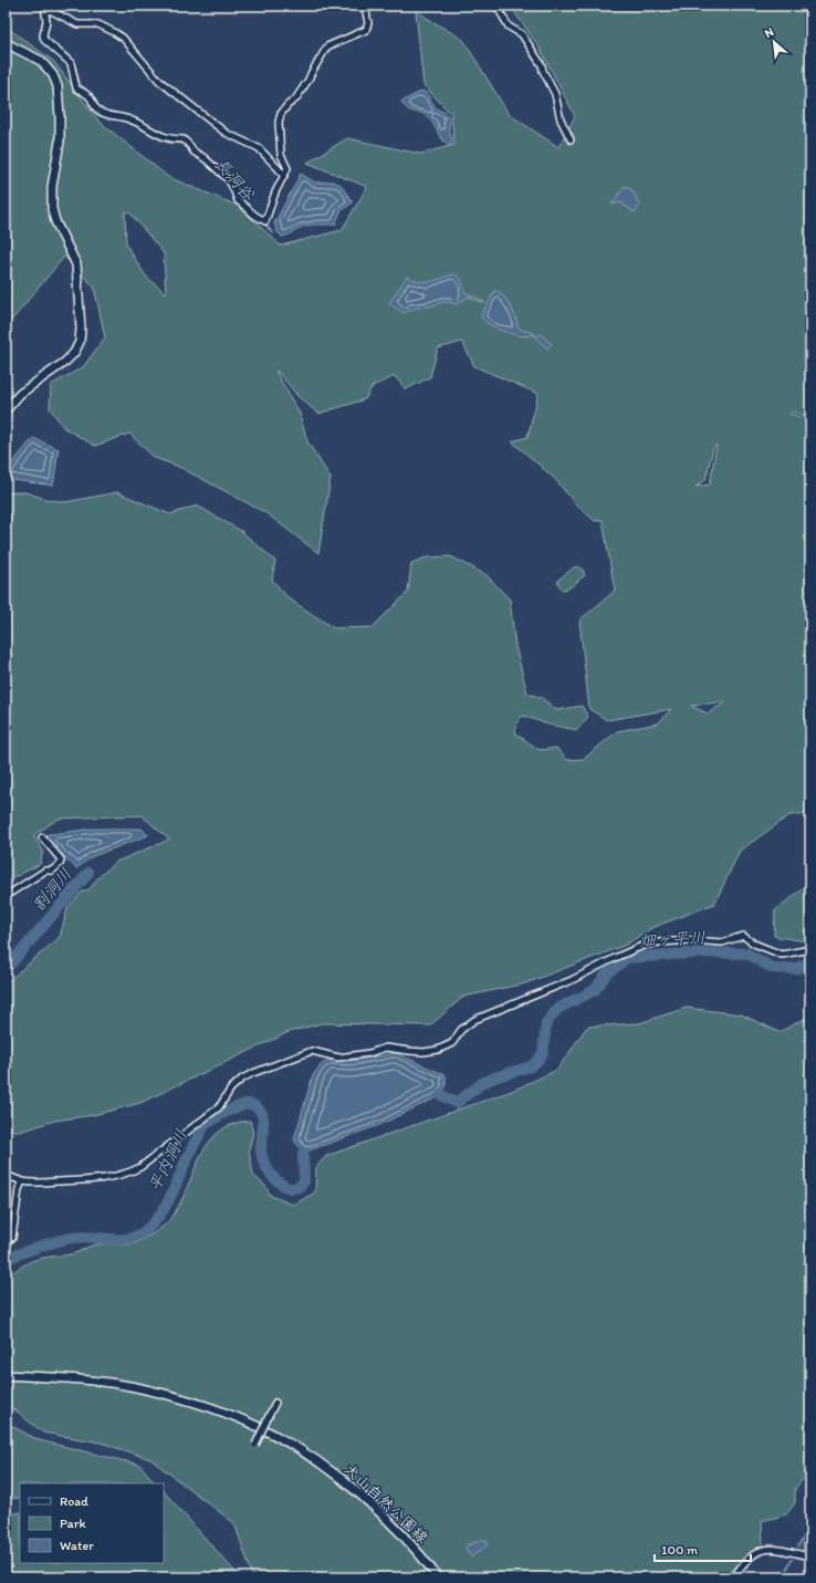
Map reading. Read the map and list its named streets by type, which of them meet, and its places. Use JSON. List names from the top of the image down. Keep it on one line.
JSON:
{"streets":{"main road":["犬山自然公園線"]},"water":["長洞谷","割洞川","畑ヶ平川","平内洞川"],"legend":["Road","Park","Water"],"scale_bar":"100 m","north":"top left"}
